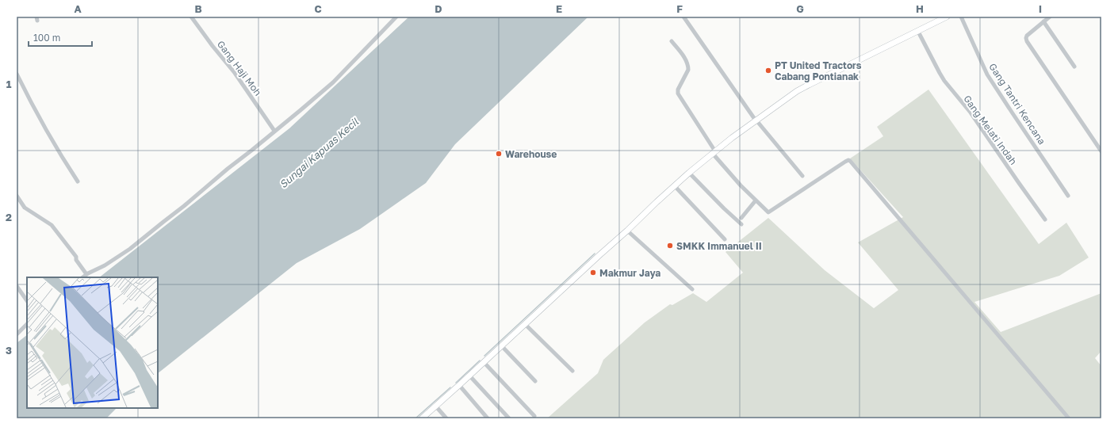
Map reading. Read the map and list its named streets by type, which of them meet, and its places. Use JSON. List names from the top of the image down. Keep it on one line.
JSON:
{"streets":{"street":["Gang Haji Moh","Gang Tantri Kencana","Gang Melati Indah"]},"water":["Sungai Kapuas Kecil"],"places":["PT United Tractors Cabang Pontianak","Warehouse","SMKK Immanuel II","Makmur Jaya"],"scale_bar":"100 m","grid":{"columns":["A","B","C","D","E","F","G","H","I"],"rows":["1","2","3"]}}
